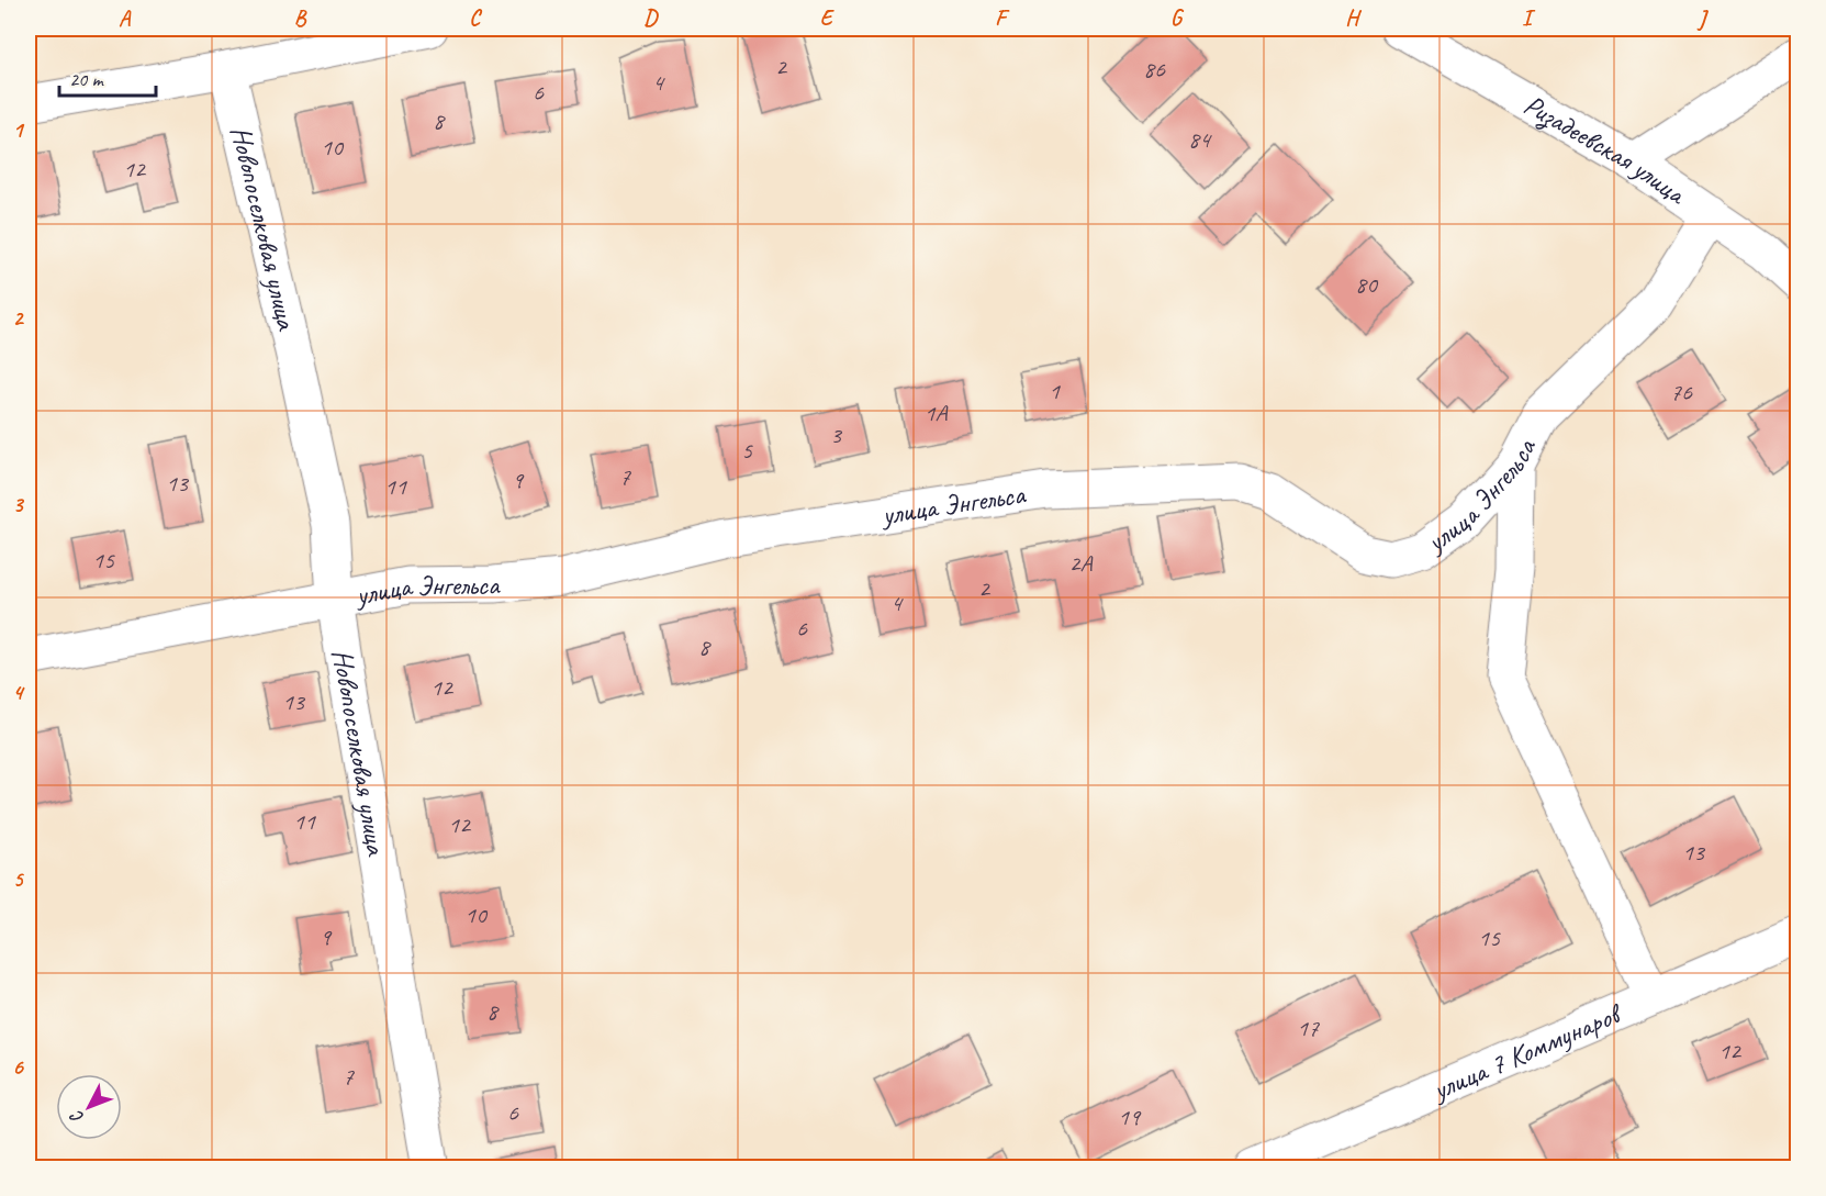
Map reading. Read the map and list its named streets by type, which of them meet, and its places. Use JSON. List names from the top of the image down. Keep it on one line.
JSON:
{"streets":{"street":["Ризадеевская улица","Новопоселковая улица","улица Энгельса","улица 7 Коммунаров"]},"crossings":[["Ризадеевская улица","улица Энгельса"],["Новопоселковая улица","улица Энгельса"]],"house_numbers":["2","86","4","6","8","84","10","12","80","1","76","1А","3","5","7","9","13","11","15","2А","2","4","6","8","12","13","11","12","13","10","9","15","8","17","12","7","6","19"],"scale_bar":"20 m","north":"bottom left","grid":{"columns":["A","B","C","D","E","F","G","H","I","J"],"rows":["1","2","3","4","5","6"]}}
